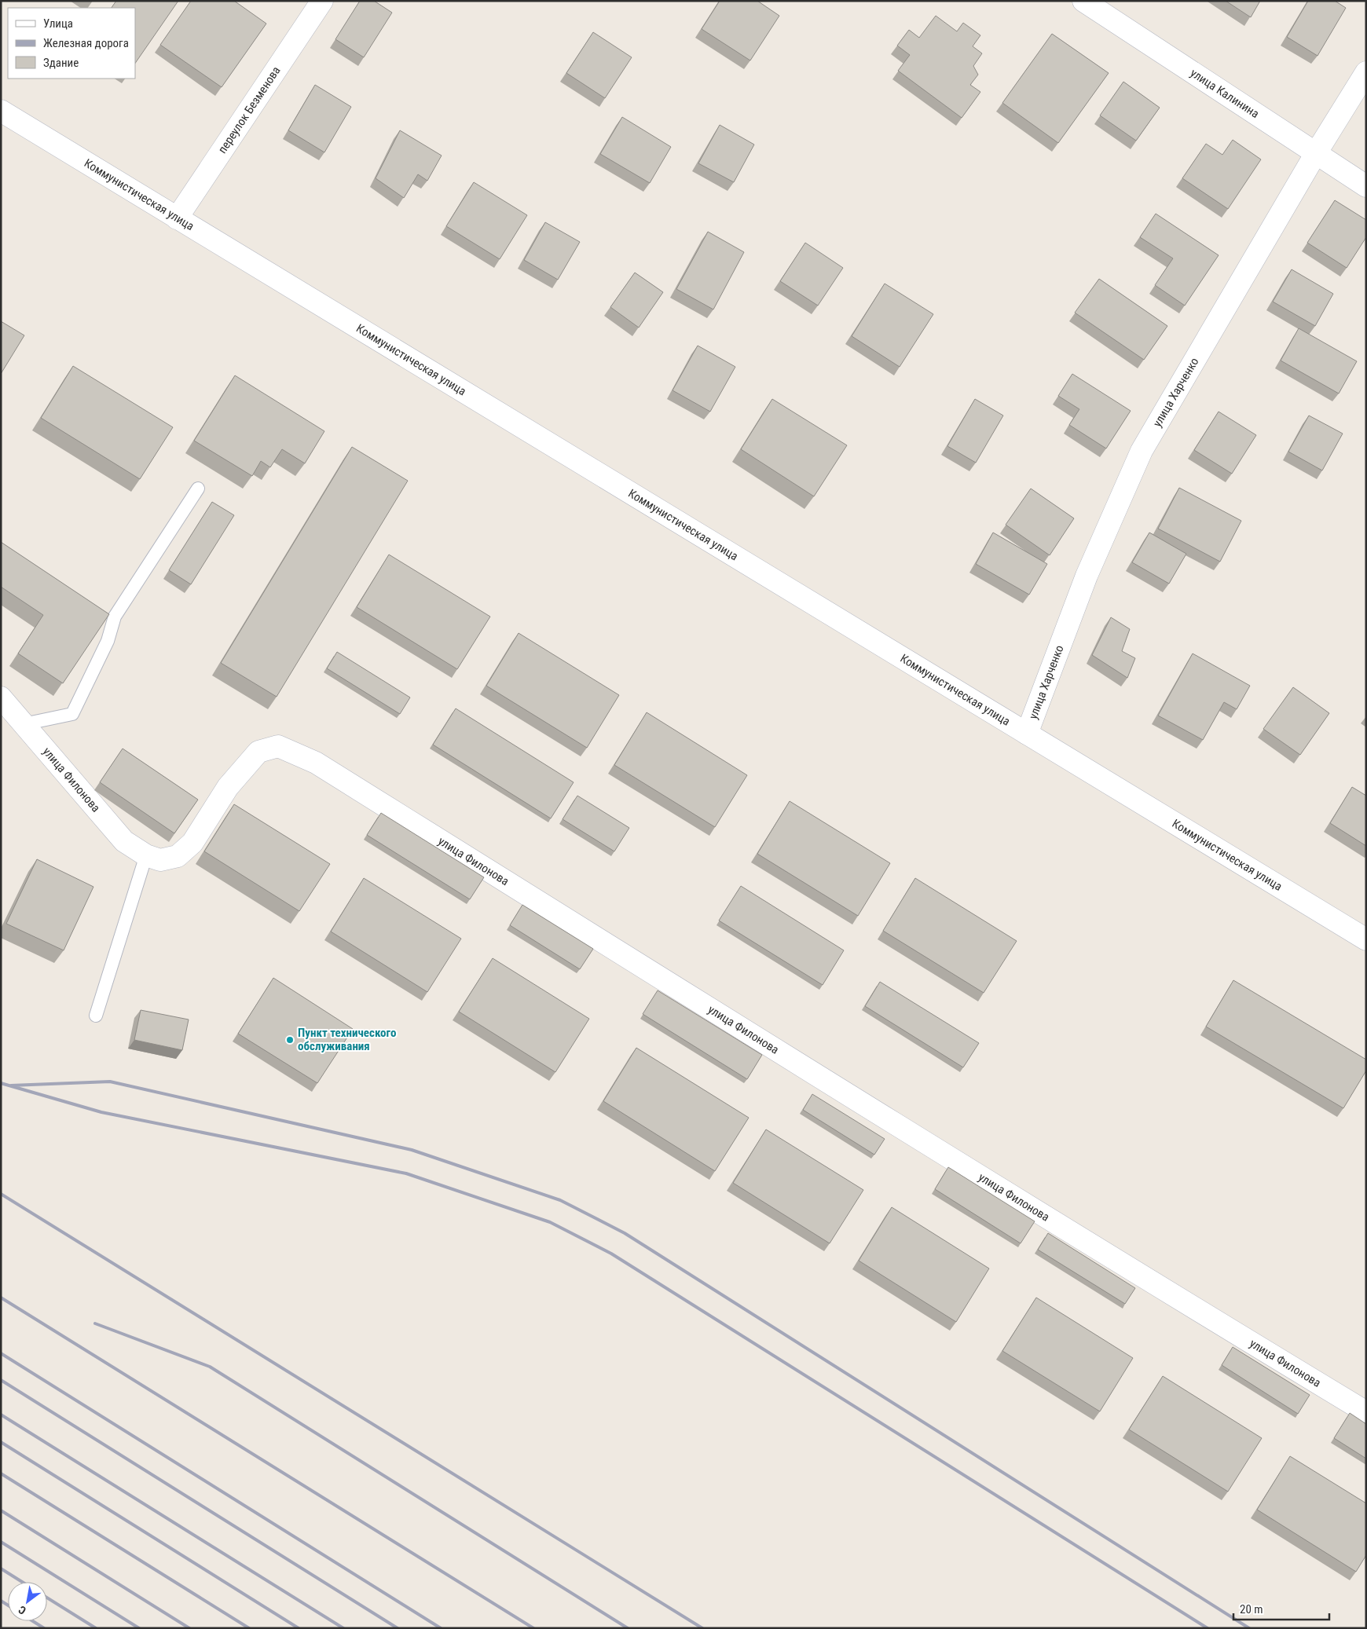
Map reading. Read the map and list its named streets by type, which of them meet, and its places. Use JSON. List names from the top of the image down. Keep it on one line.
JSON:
{"streets":{"street":["улица Калинина","переулок Безменова","Коммунистическая улица","улица Харченко","улица Филонова"]},"crossings":[["улица Калинина","улица Харченко"],["переулок Безменова","Коммунистическая улица"],["Коммунистическая улица","улица Харченко"]],"places":["Пункт технического обслуживания"],"legend":["Улица","Железная дорога","Здание"],"scale_bar":"20 m","north":"bottom left"}
